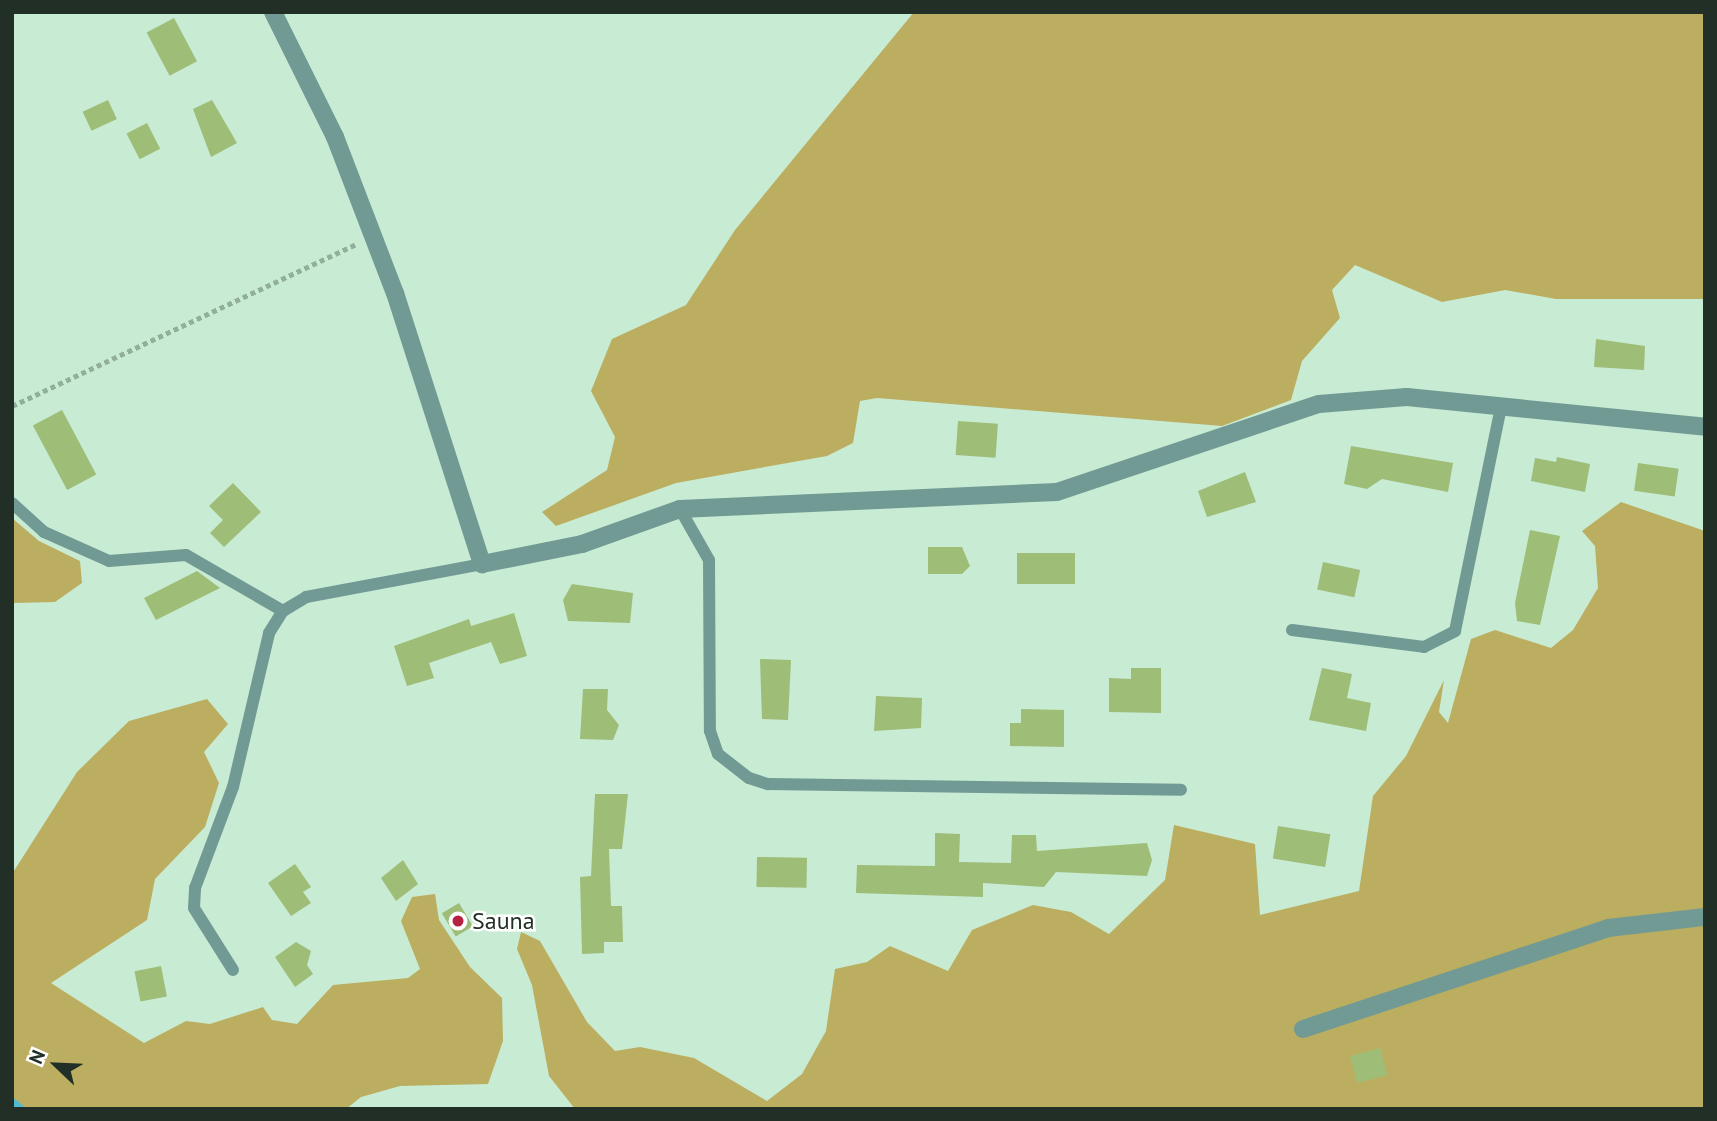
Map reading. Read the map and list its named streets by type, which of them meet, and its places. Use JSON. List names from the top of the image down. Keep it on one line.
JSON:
{"places":["Sauna"],"north":"top left"}
